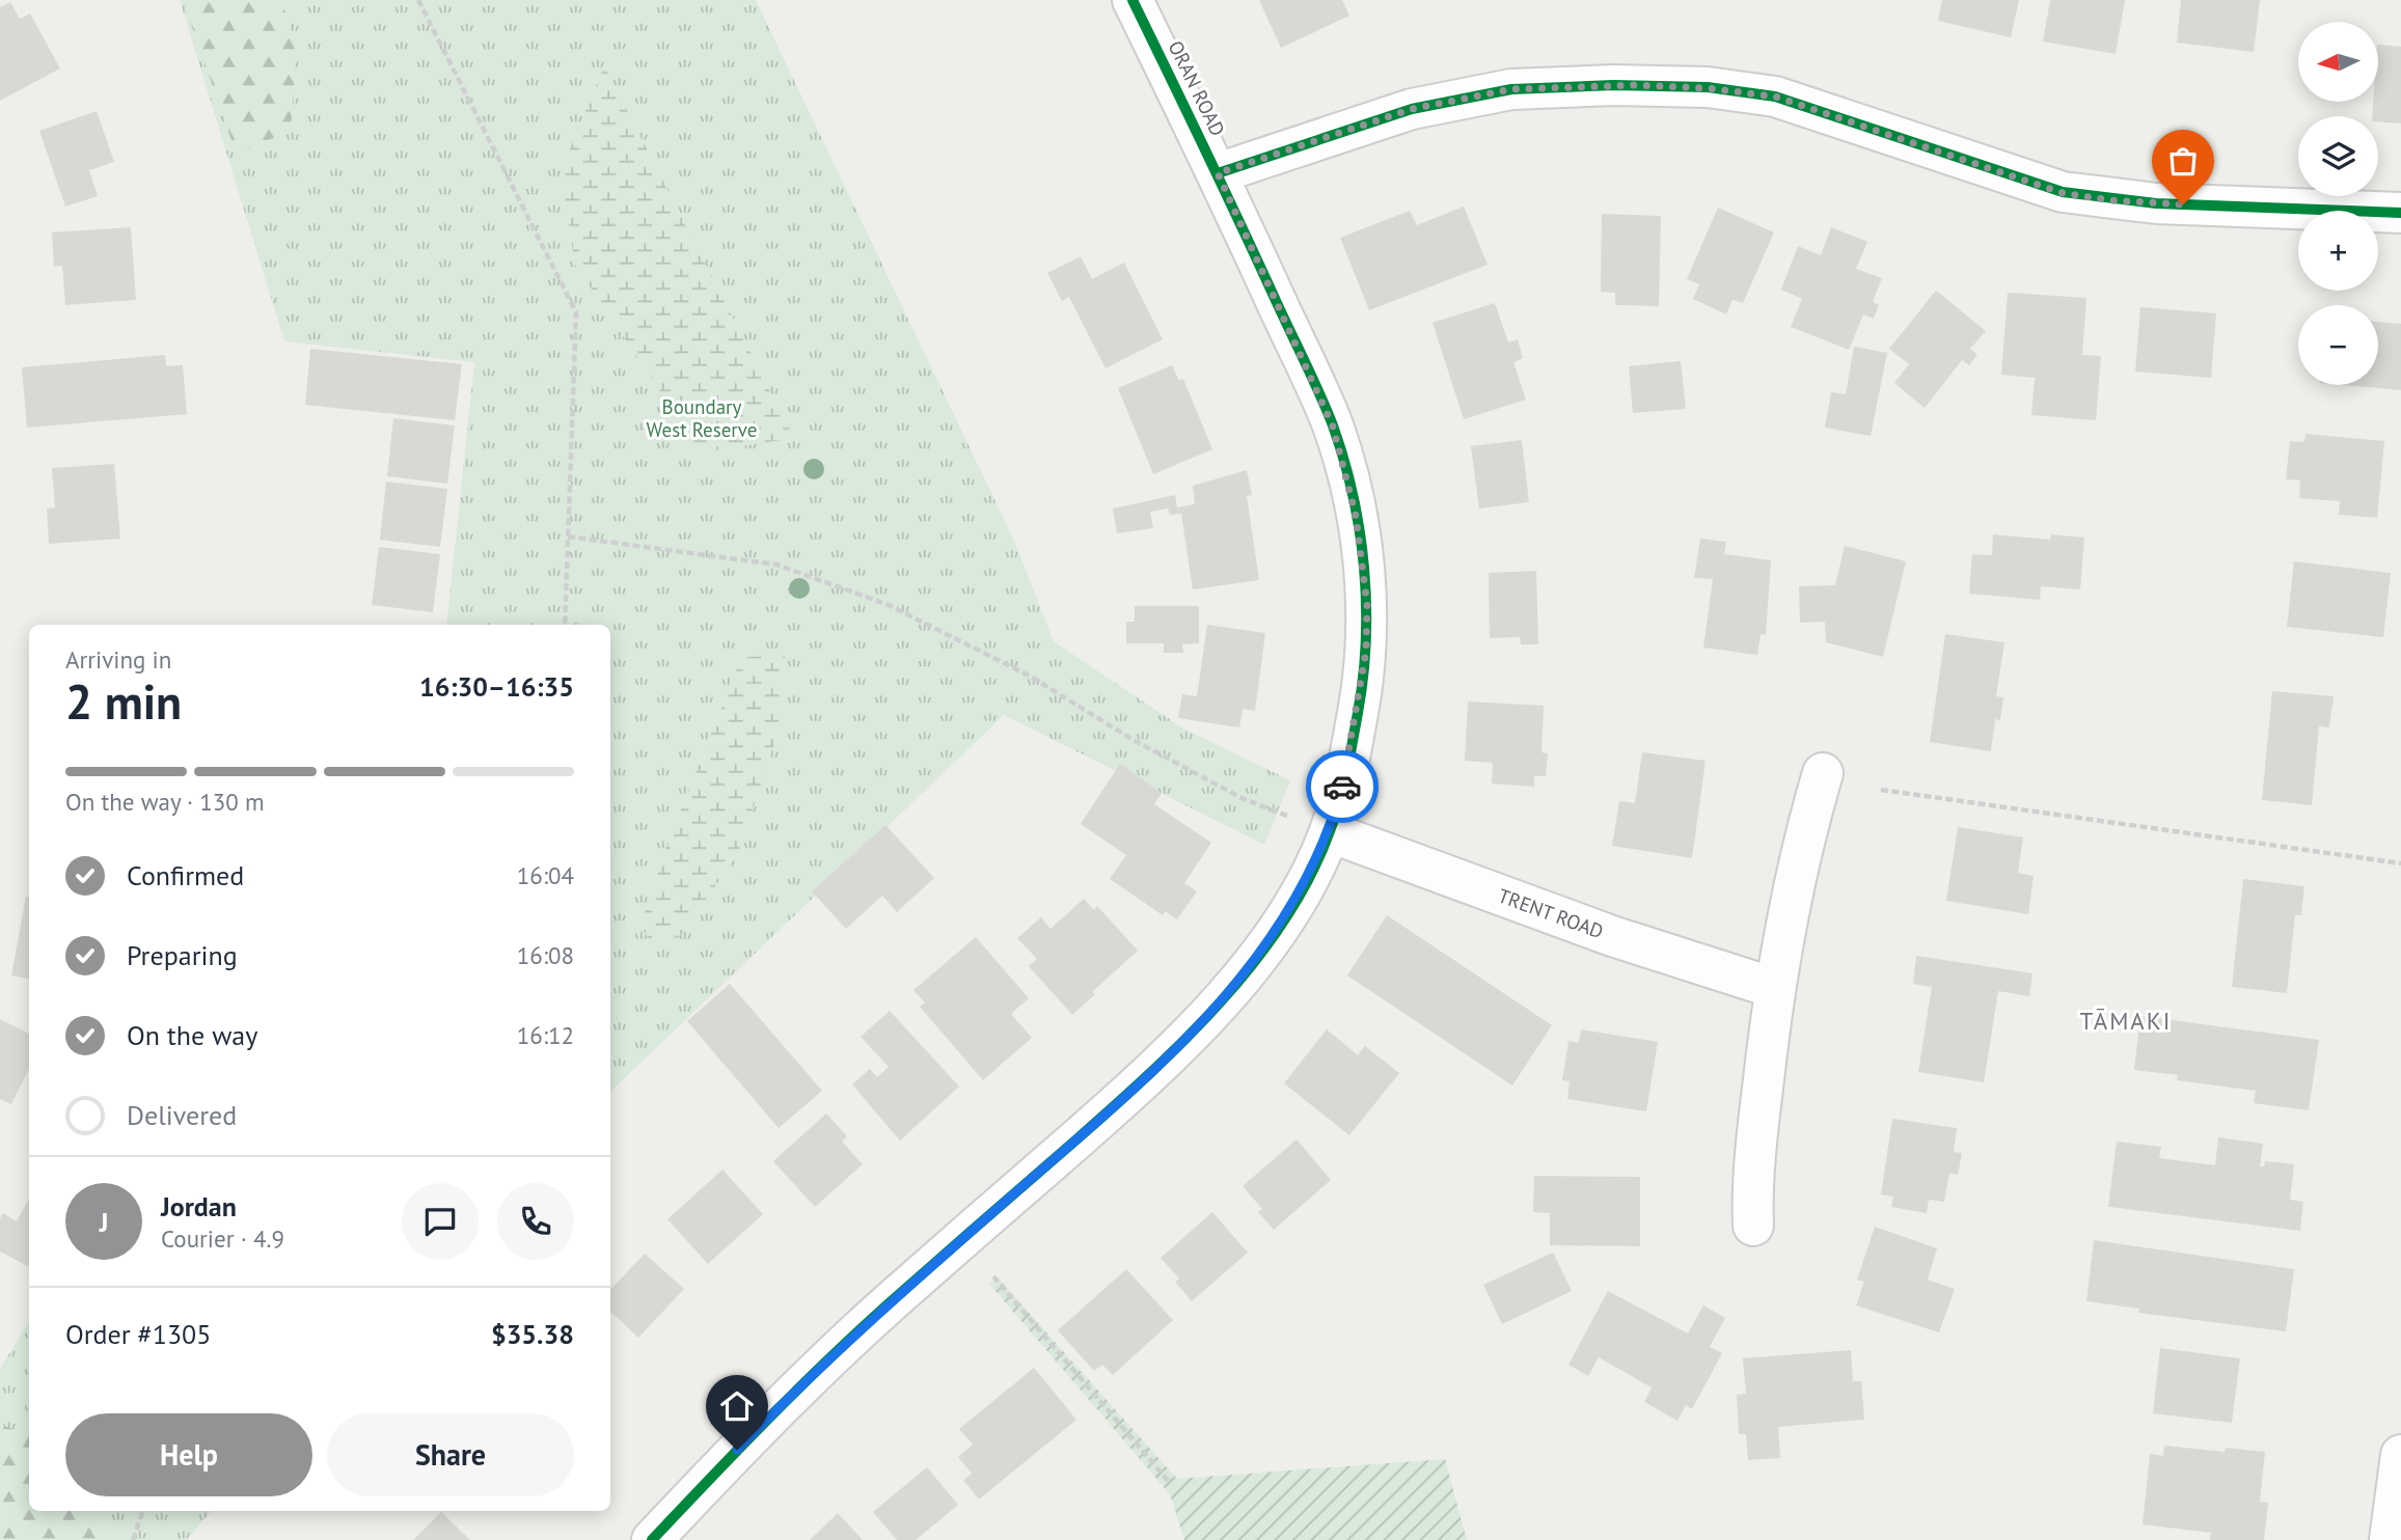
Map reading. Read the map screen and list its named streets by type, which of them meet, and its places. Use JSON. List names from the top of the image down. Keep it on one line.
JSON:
{"streets":{"street":["ORAN ROAD","TRENT ROAD"]},"crossings":[["ORAN ROAD","TRENT ROAD"]],"districts":["TĀMAKI"],"parks":["Boundary West Reserve"],"north":"left","page":{"map_buttons":["+","−"],"heading":["2 min","Arriving in","16:30–16:35"],"panel":["Jordan","Courier · 4.9","Order #1305","$35.38"],"bar":"On the way · 130 m","list":[["Confirmed","16:04"],["Preparing","16:08"],["On the way","16:12"],"Delivered"],"round":"J","buttons":["Help","Share"]}}
